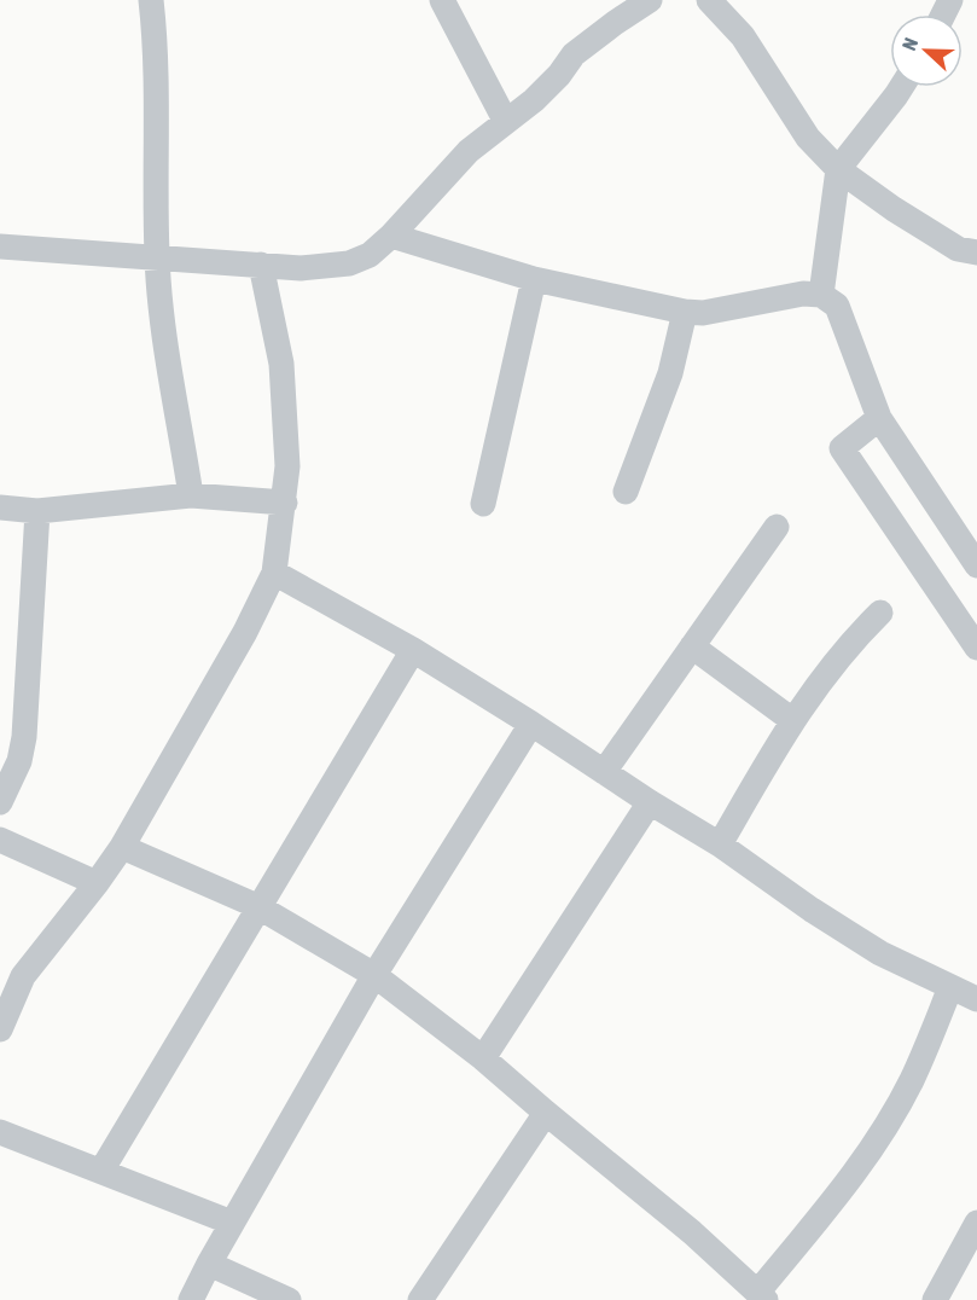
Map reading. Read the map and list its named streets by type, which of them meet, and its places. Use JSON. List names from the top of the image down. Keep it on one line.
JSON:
{"north":"left"}
